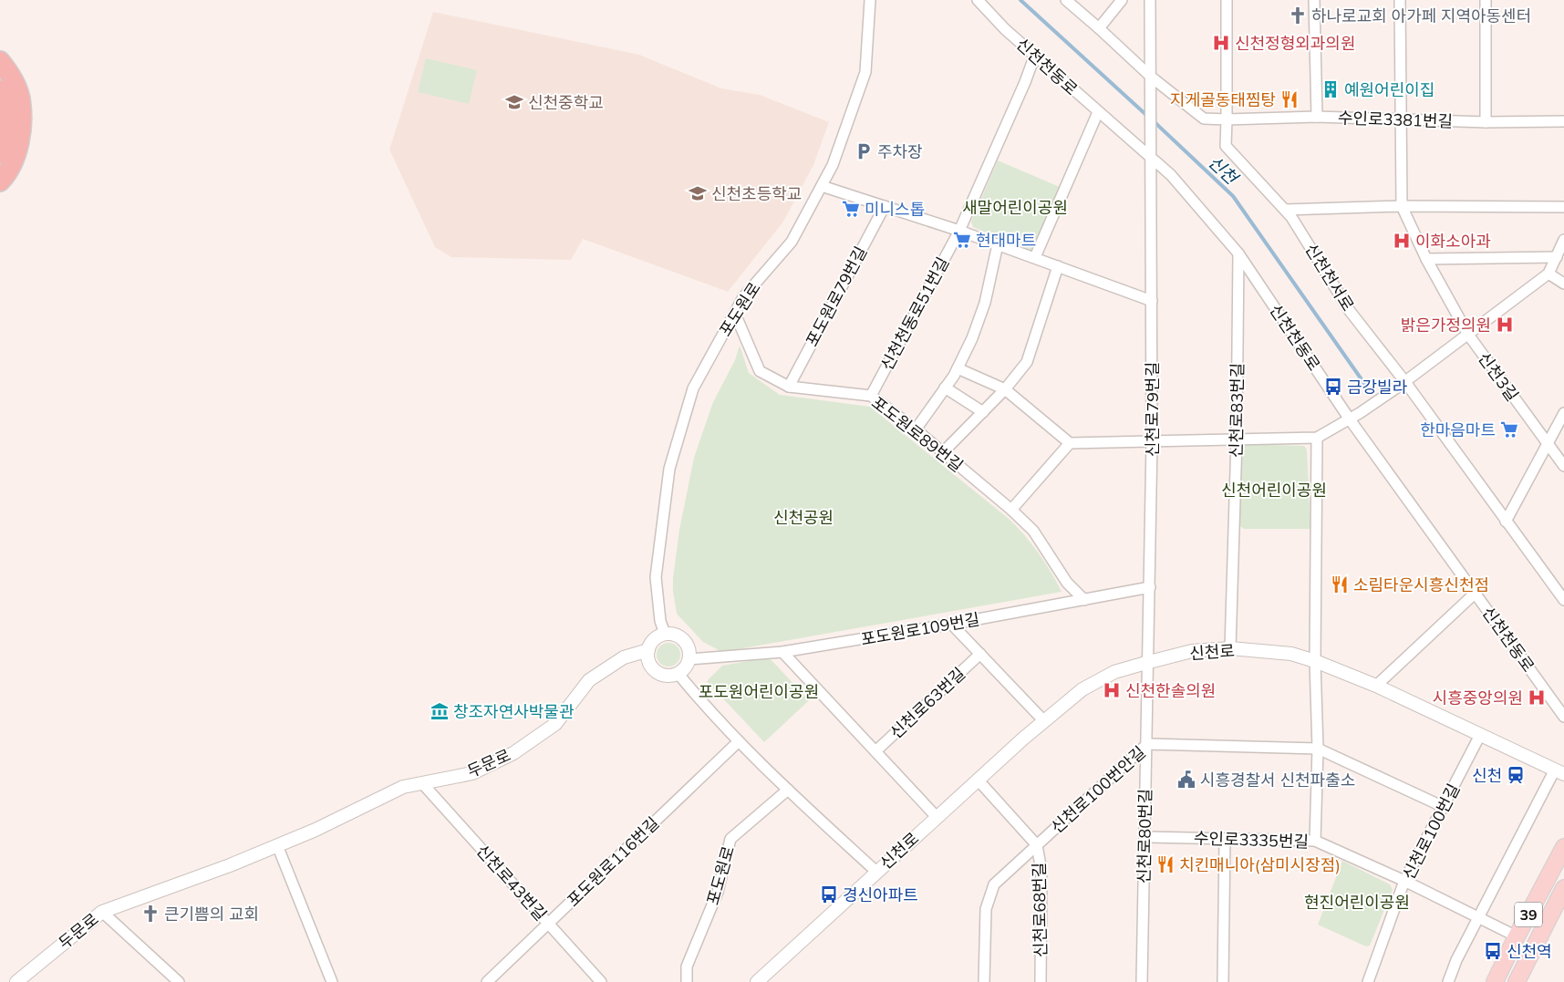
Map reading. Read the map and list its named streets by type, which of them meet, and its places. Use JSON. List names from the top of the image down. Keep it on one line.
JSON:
{"streets":{"main road":["39"],"street":["신천천동로","수인로3381번길","신천천서로","포도원로79번길","포도원로","신천천동로51번길","신천3길","신천로79번길","신천로83번길","포도원로89번길","포도원로109번길","신천로","신천로63번길","두문로","신천로100번안길","신천로100번길","신천로80번길","수인로3335번길","포도원로116번길","신천로43번길","신천로68번길"]},"crossings":[["신천천동로","신천천동로51번길"],["신천천동로","신천로79번길"],["신천천동로","신천로83번길"],["수인로3381번길","신천천서로"],["수인로3381번길","신천3길"],["포도원로79번길","포도원로89번길"],["포도원로","포도원로89번길"],["포도원로","포도원로109번길"],["포도원로","두문로"],["신천천동로51번길","포도원로89번길"],["신천로79번길","포도원로109번길"],["신천로79번길","신천로"],["신천로79번길","신천로80번길"],["신천로83번길","신천로"],["포도원로89번길","포도원로109번길"],["포도원로109번길","신천로63번길"],["포도원로109번길","두문로"],["신천로","신천로63번길"],["신천로","신천로100번길"],["신천로","신천로80번길"],["신천로","신천로68번길"],["두문로","신천로43번길"],["신천로100번안길","신천로100번길"],["신천로100번안길","신천로80번길"],["신천로100번안길","신천로68번길"],["신천로100번길","수인로3335번길"],["신천로80번길","수인로3335번길"],["수인로3335번길","39"],["포도원로116번길","신천로43번길"]],"water":["신천"],"parks":["새말어린이공원","신천어린이공원","신천공원","포도원어린이공원","현진어린이공원"],"places":{"church":["하나로교회 아가페 지역아동센터","큰기쁨의 교회"],"hospital":["신천정형외과의원","이화소아과","밝은가정의원","신천한솔의원","시흥중앙의원"],"building":["예원어린이집"],"restaurant":["지게골동태찜탕","소림타운시흥신천점","치킨매니아(삼미시장점)"],"school or university":["신천중학교","신천초등학교"],"parking":["주차장"],"supermarket":["미니스톱","현대마트","한마음마트"],"bus stop":["금강빌라","경신아파트","신천역"],"museum":["창조자연사박물관"],"station":["신천"],"public building":["시흥경찰서 신천파출소"]}}
